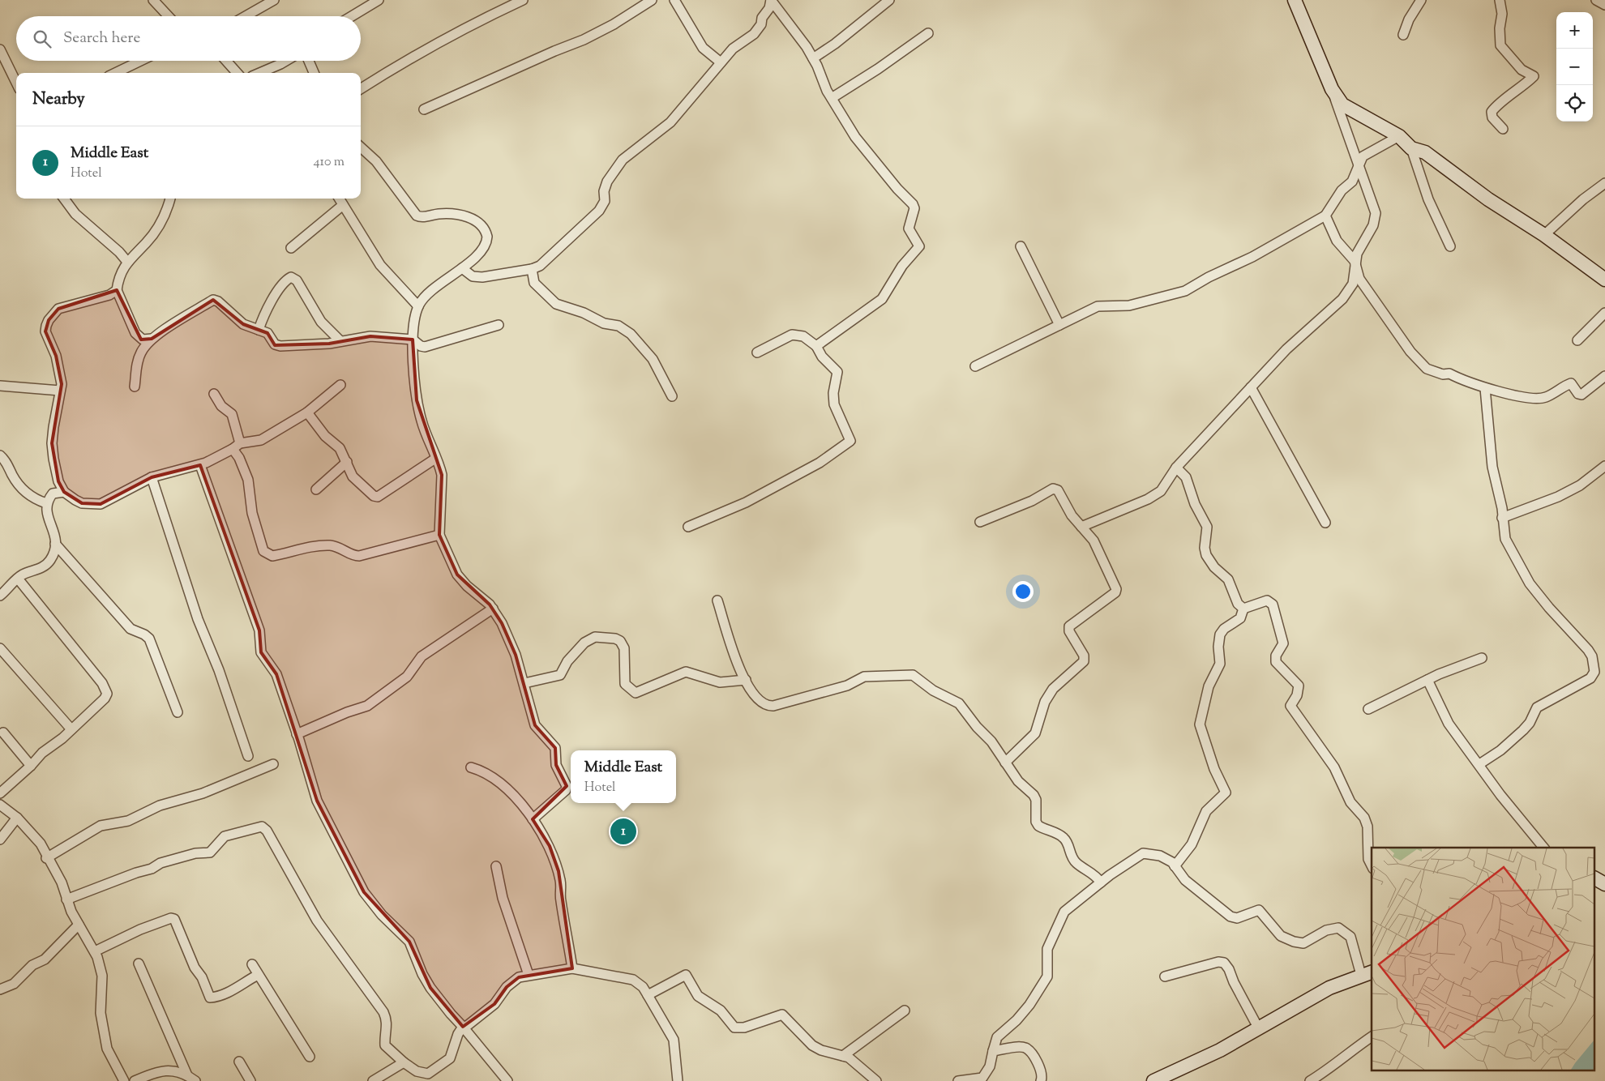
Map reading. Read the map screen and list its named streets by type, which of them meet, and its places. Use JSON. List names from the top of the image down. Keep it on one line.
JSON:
{"page":{"map_buttons":["+","−"],"search":"Search here","heading":"Nearby","list":[{"mark":"1","name":"Middle East","note":"Hotel","value":"410 m"}],"popup":["Middle East","Hotel"],"pins":"1"}}
